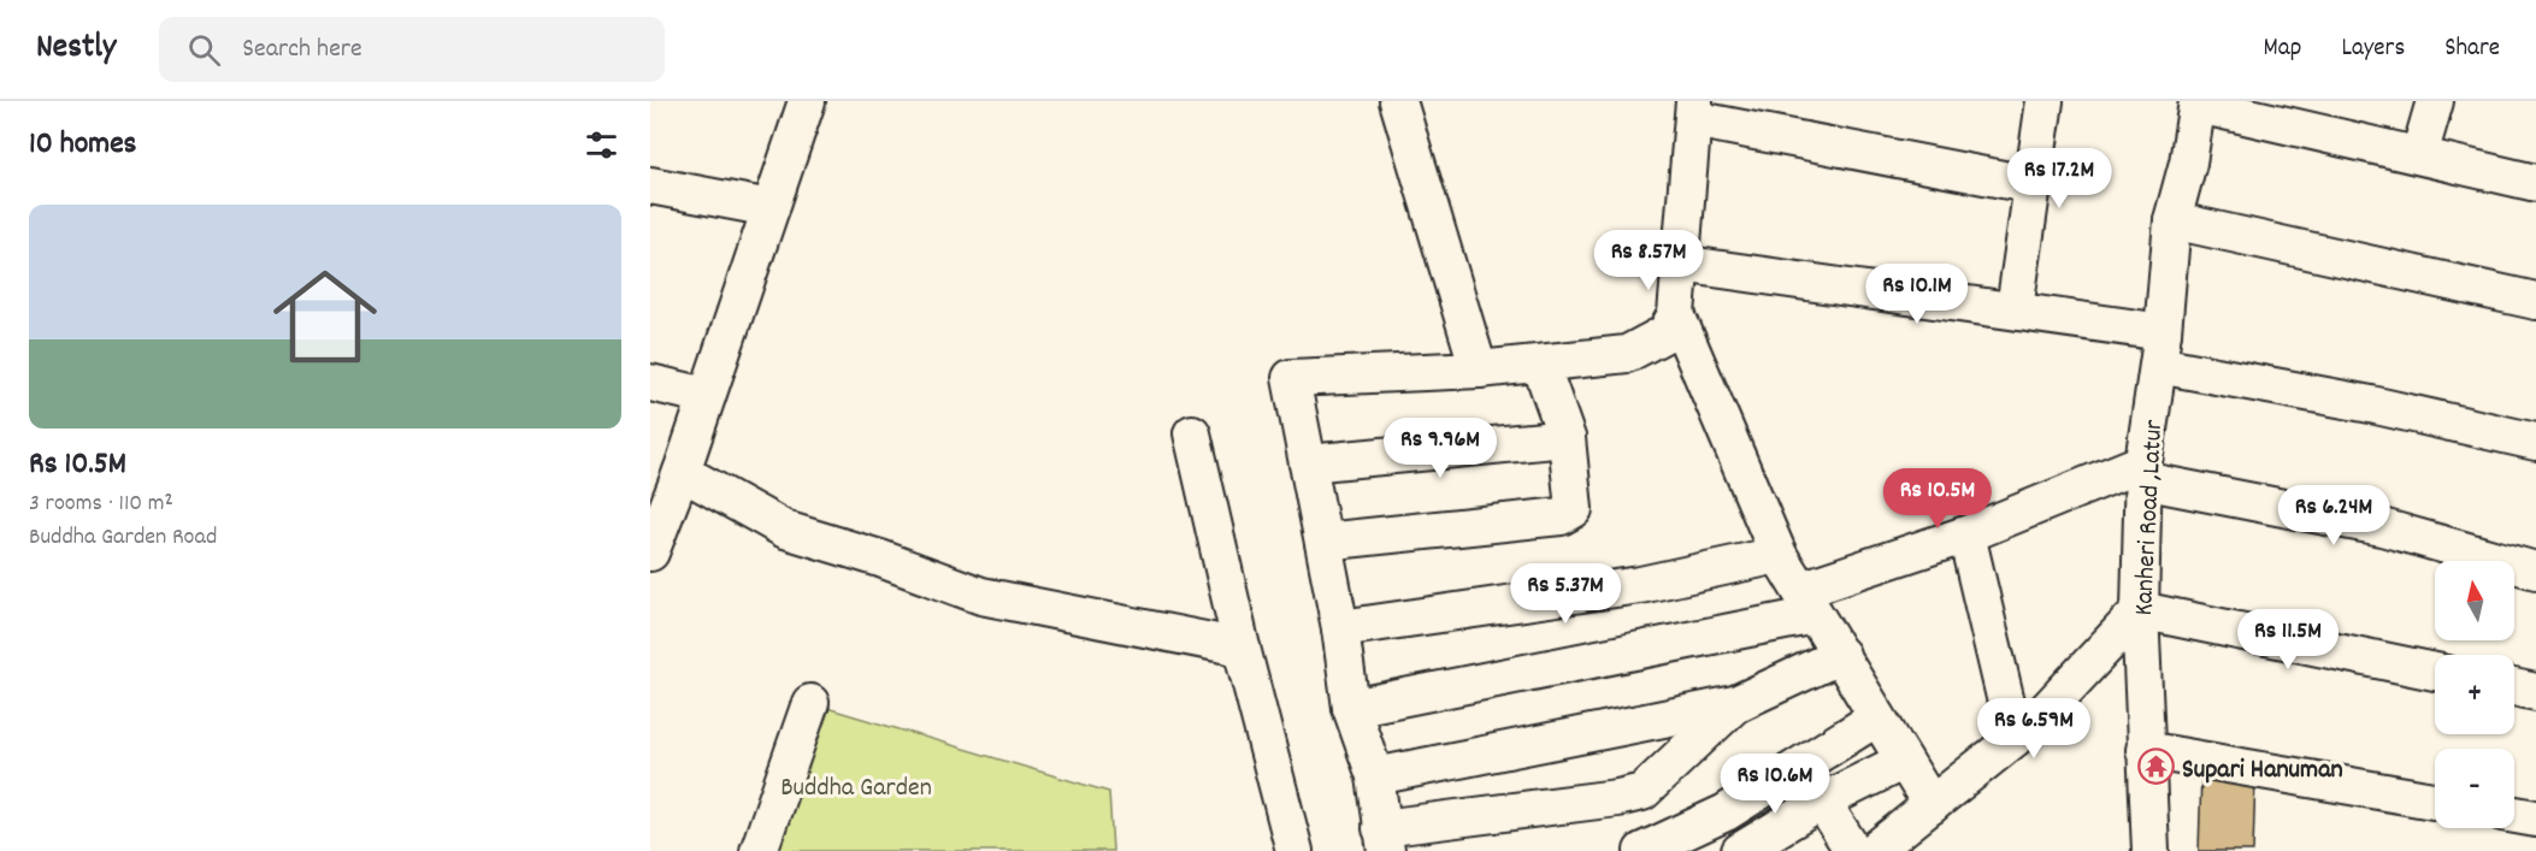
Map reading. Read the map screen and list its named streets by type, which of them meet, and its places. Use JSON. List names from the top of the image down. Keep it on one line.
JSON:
{"streets":{"street":["Kanheri Road ,Latur"]},"parks":["Buddha Garden"],"places":{"temple":["Supari Hanuman"]},"north":"top","page":{"header":"Nestly","search":"Search here","nav":["Map","Layers","Share"],"heading":"10 homes","price":["Rs 17.2M","Rs 8.57M","Rs 10.1M","Rs 9.96M","Rs 10.5M","Rs 6.24M","Rs 5.37M","Rs 11.5M","Rs 6.59M","Rs 10.6M"],"list":[{"name":"Rs 10.5M","note":"3 rooms · 110 m² · Buddha Garden Road"}],"map_buttons":["+","−"]}}
